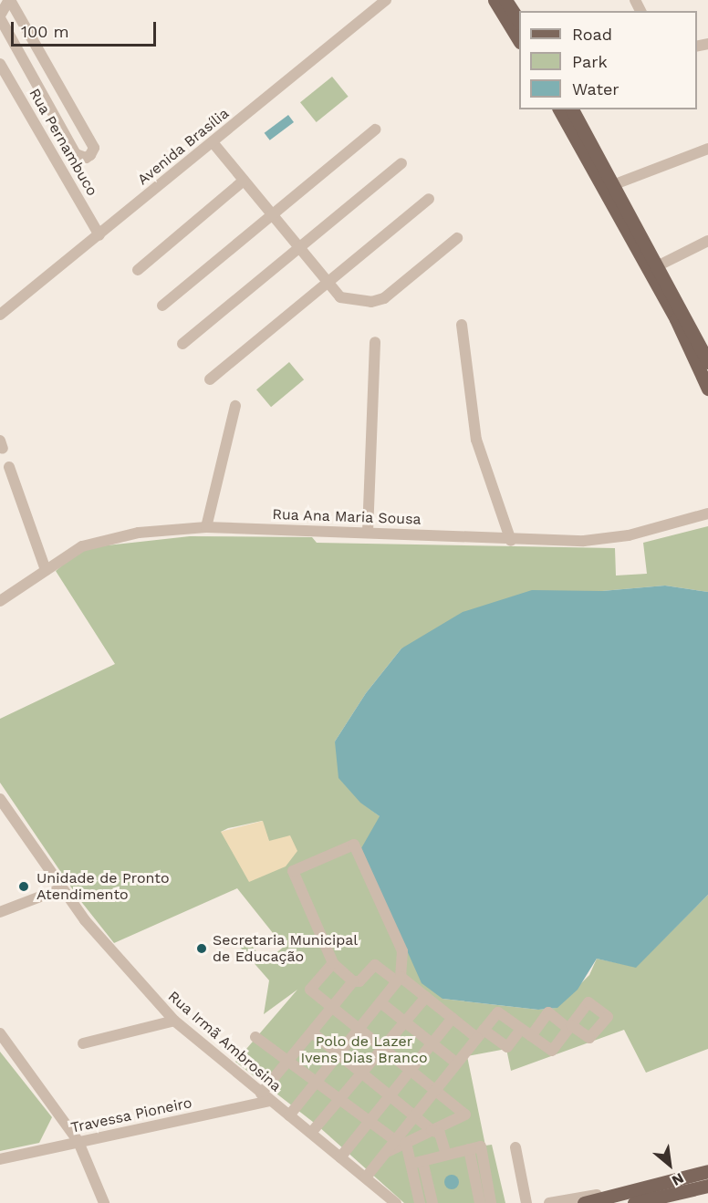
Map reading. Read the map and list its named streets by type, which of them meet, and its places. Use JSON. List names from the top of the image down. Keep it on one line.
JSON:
{"streets":{"street":["Rua Pernambuco","Avenida Brasília","Rua Ana Maria Sousa","Rua Irmã Ambrosina","Travessa Pioneiro"]},"crossings":[["Rua Pernambuco","Avenida Brasília"],["Rua Irmã Ambrosina","Travessa Pioneiro"]],"parks":["Polo de Lazer Ivens Dias Branco"],"places":["Unidade de Pronto Atendimento","Secretaria Municipal de Educação"],"legend":["Road","Park","Water"],"scale_bar":"100 m","north":"bottom right"}
